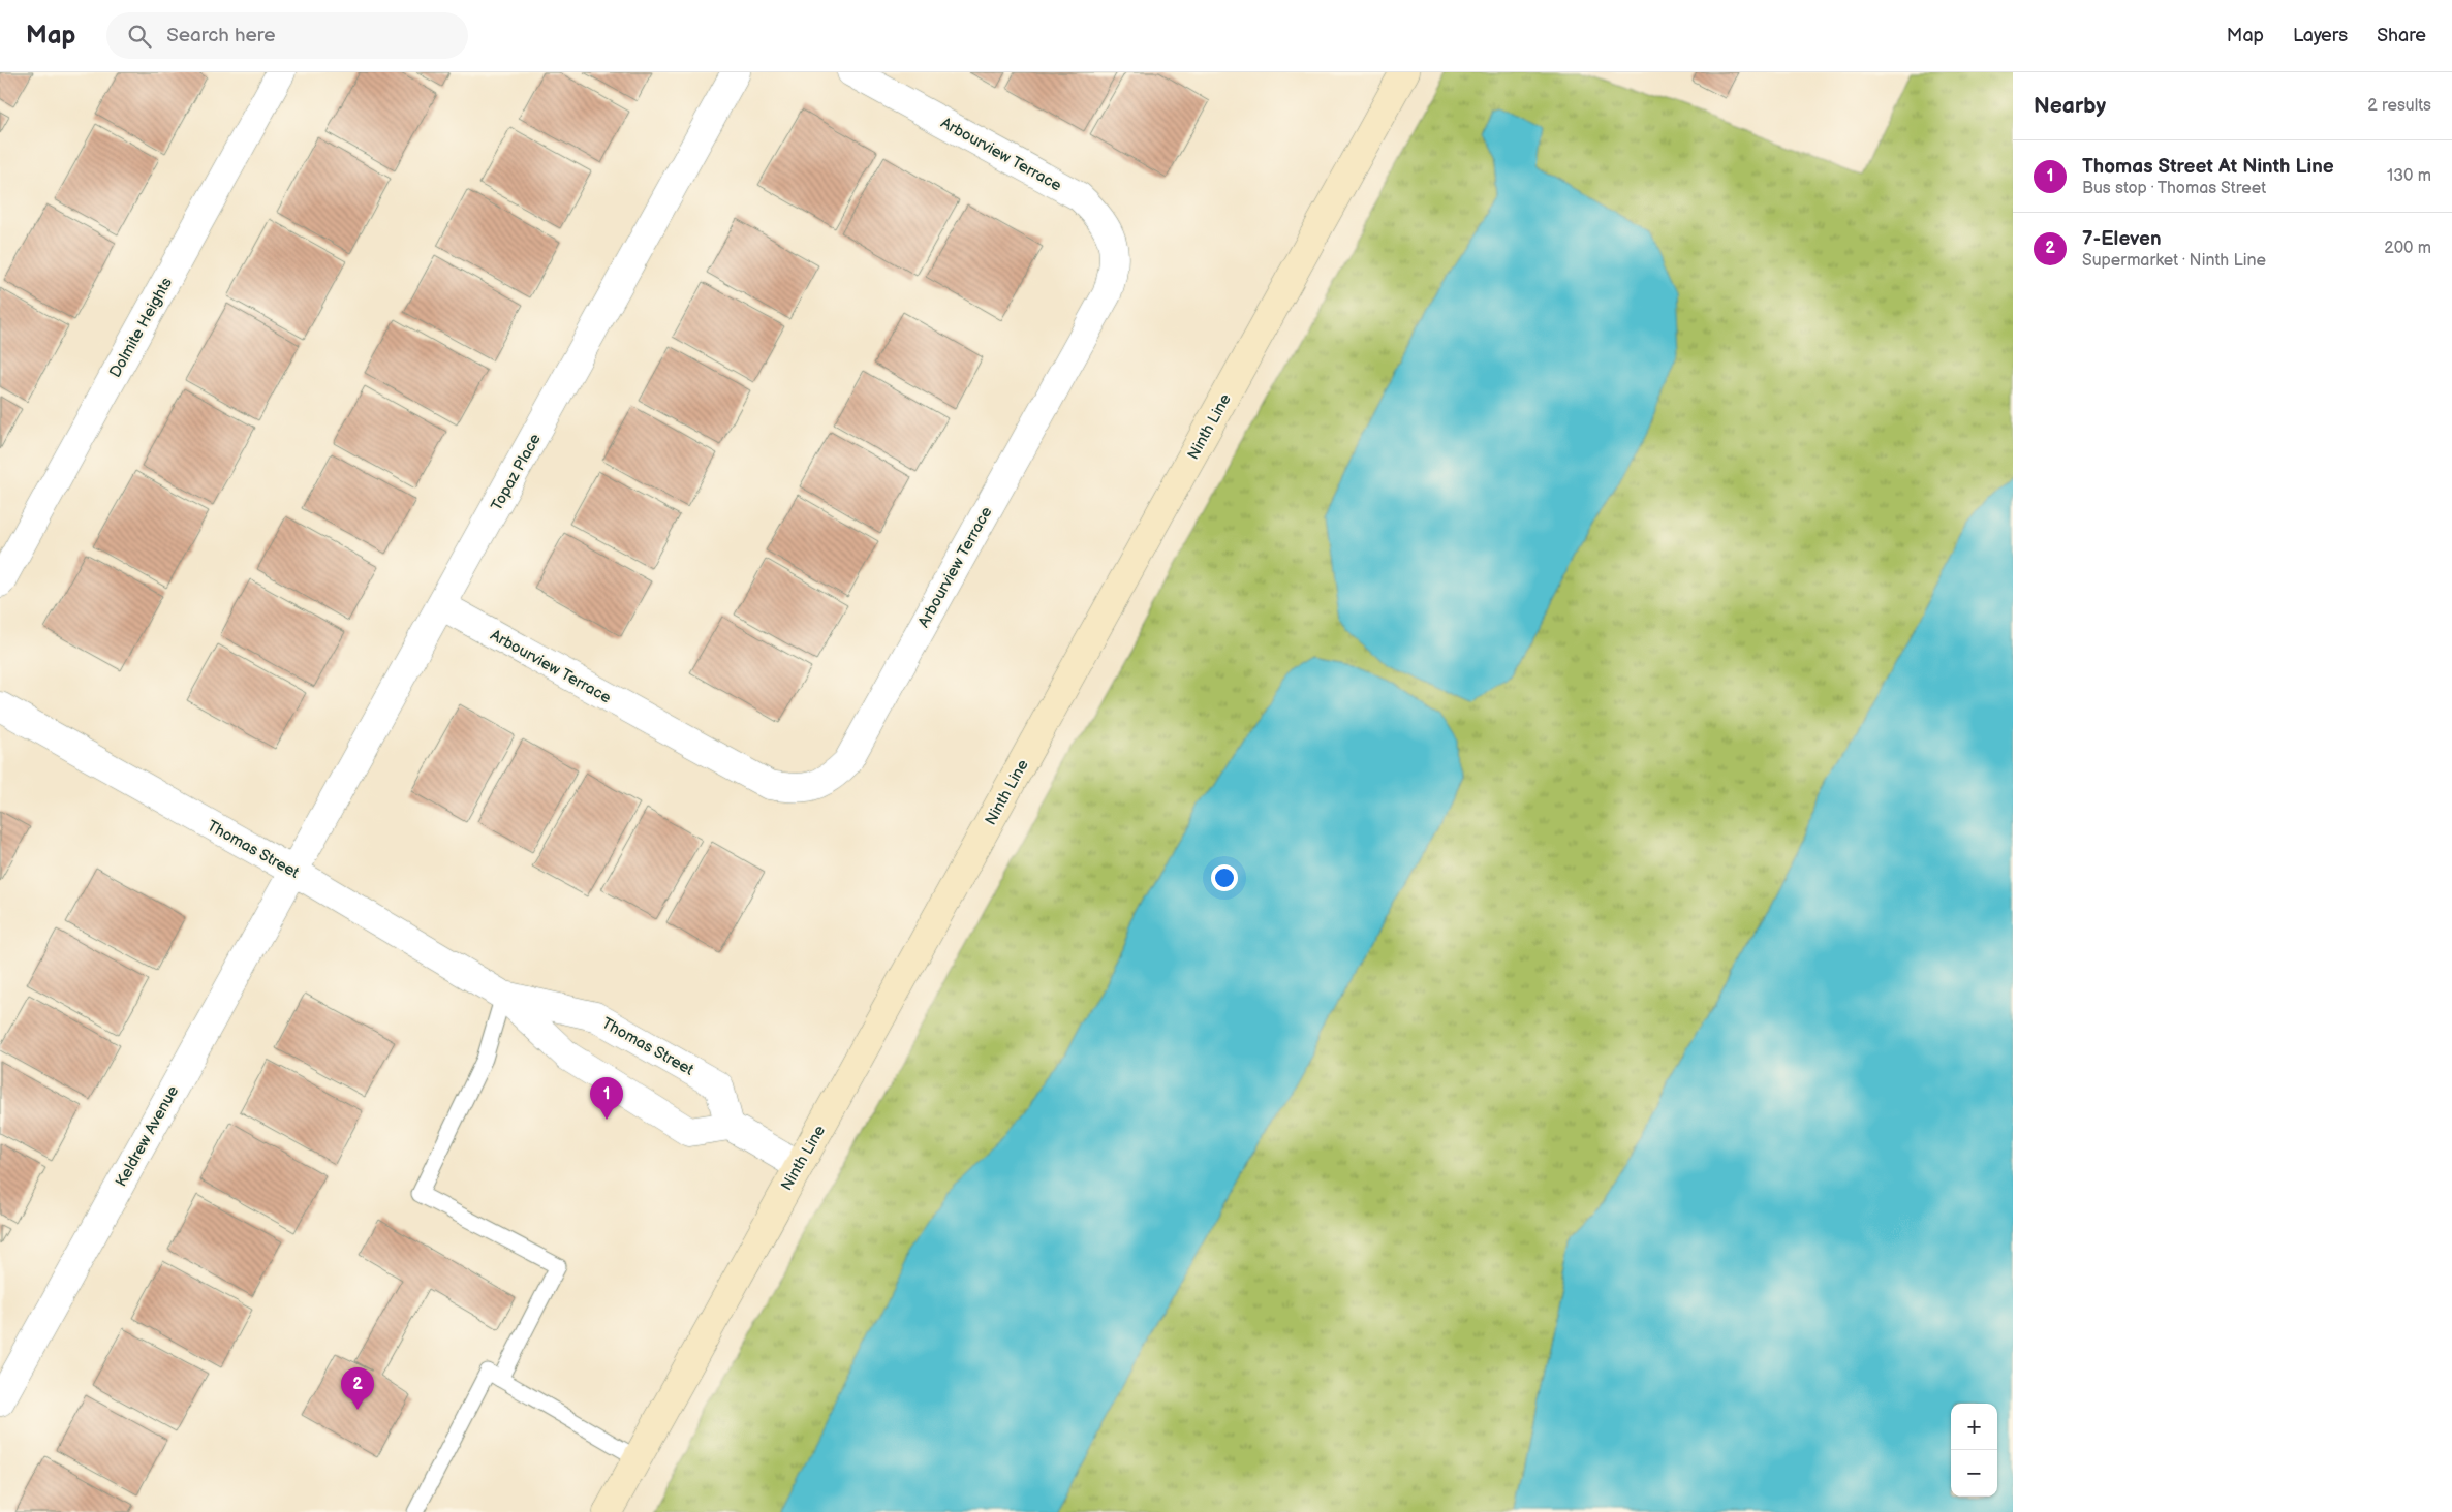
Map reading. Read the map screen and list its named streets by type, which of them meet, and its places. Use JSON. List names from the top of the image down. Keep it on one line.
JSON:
{"streets":{"main road":["Ninth Line"],"street":["Arbourview Terrace","Dolmite Heights","Topaz Place","Thomas Street","Keldrew Avenue"]},"crossings":[["Arbourview Terrace","Topaz Place"],["Topaz Place","Thomas Street"],["Topaz Place","Keldrew Avenue"],["Thomas Street","Keldrew Avenue"]],"page":{"header":"Map","search":"Search here","nav":["Map","Layers","Share"],"heading":["Nearby","2 results"],"list":[{"mark":"1","name":"Thomas Street At Ninth Line","note":"Bus stop · Thomas Street","value":"130 m"},{"mark":"2","name":"7-Eleven","note":"Supermarket · Ninth Line","value":"200 m"}],"pins":["1","2"],"map_buttons":["+","−"]}}
